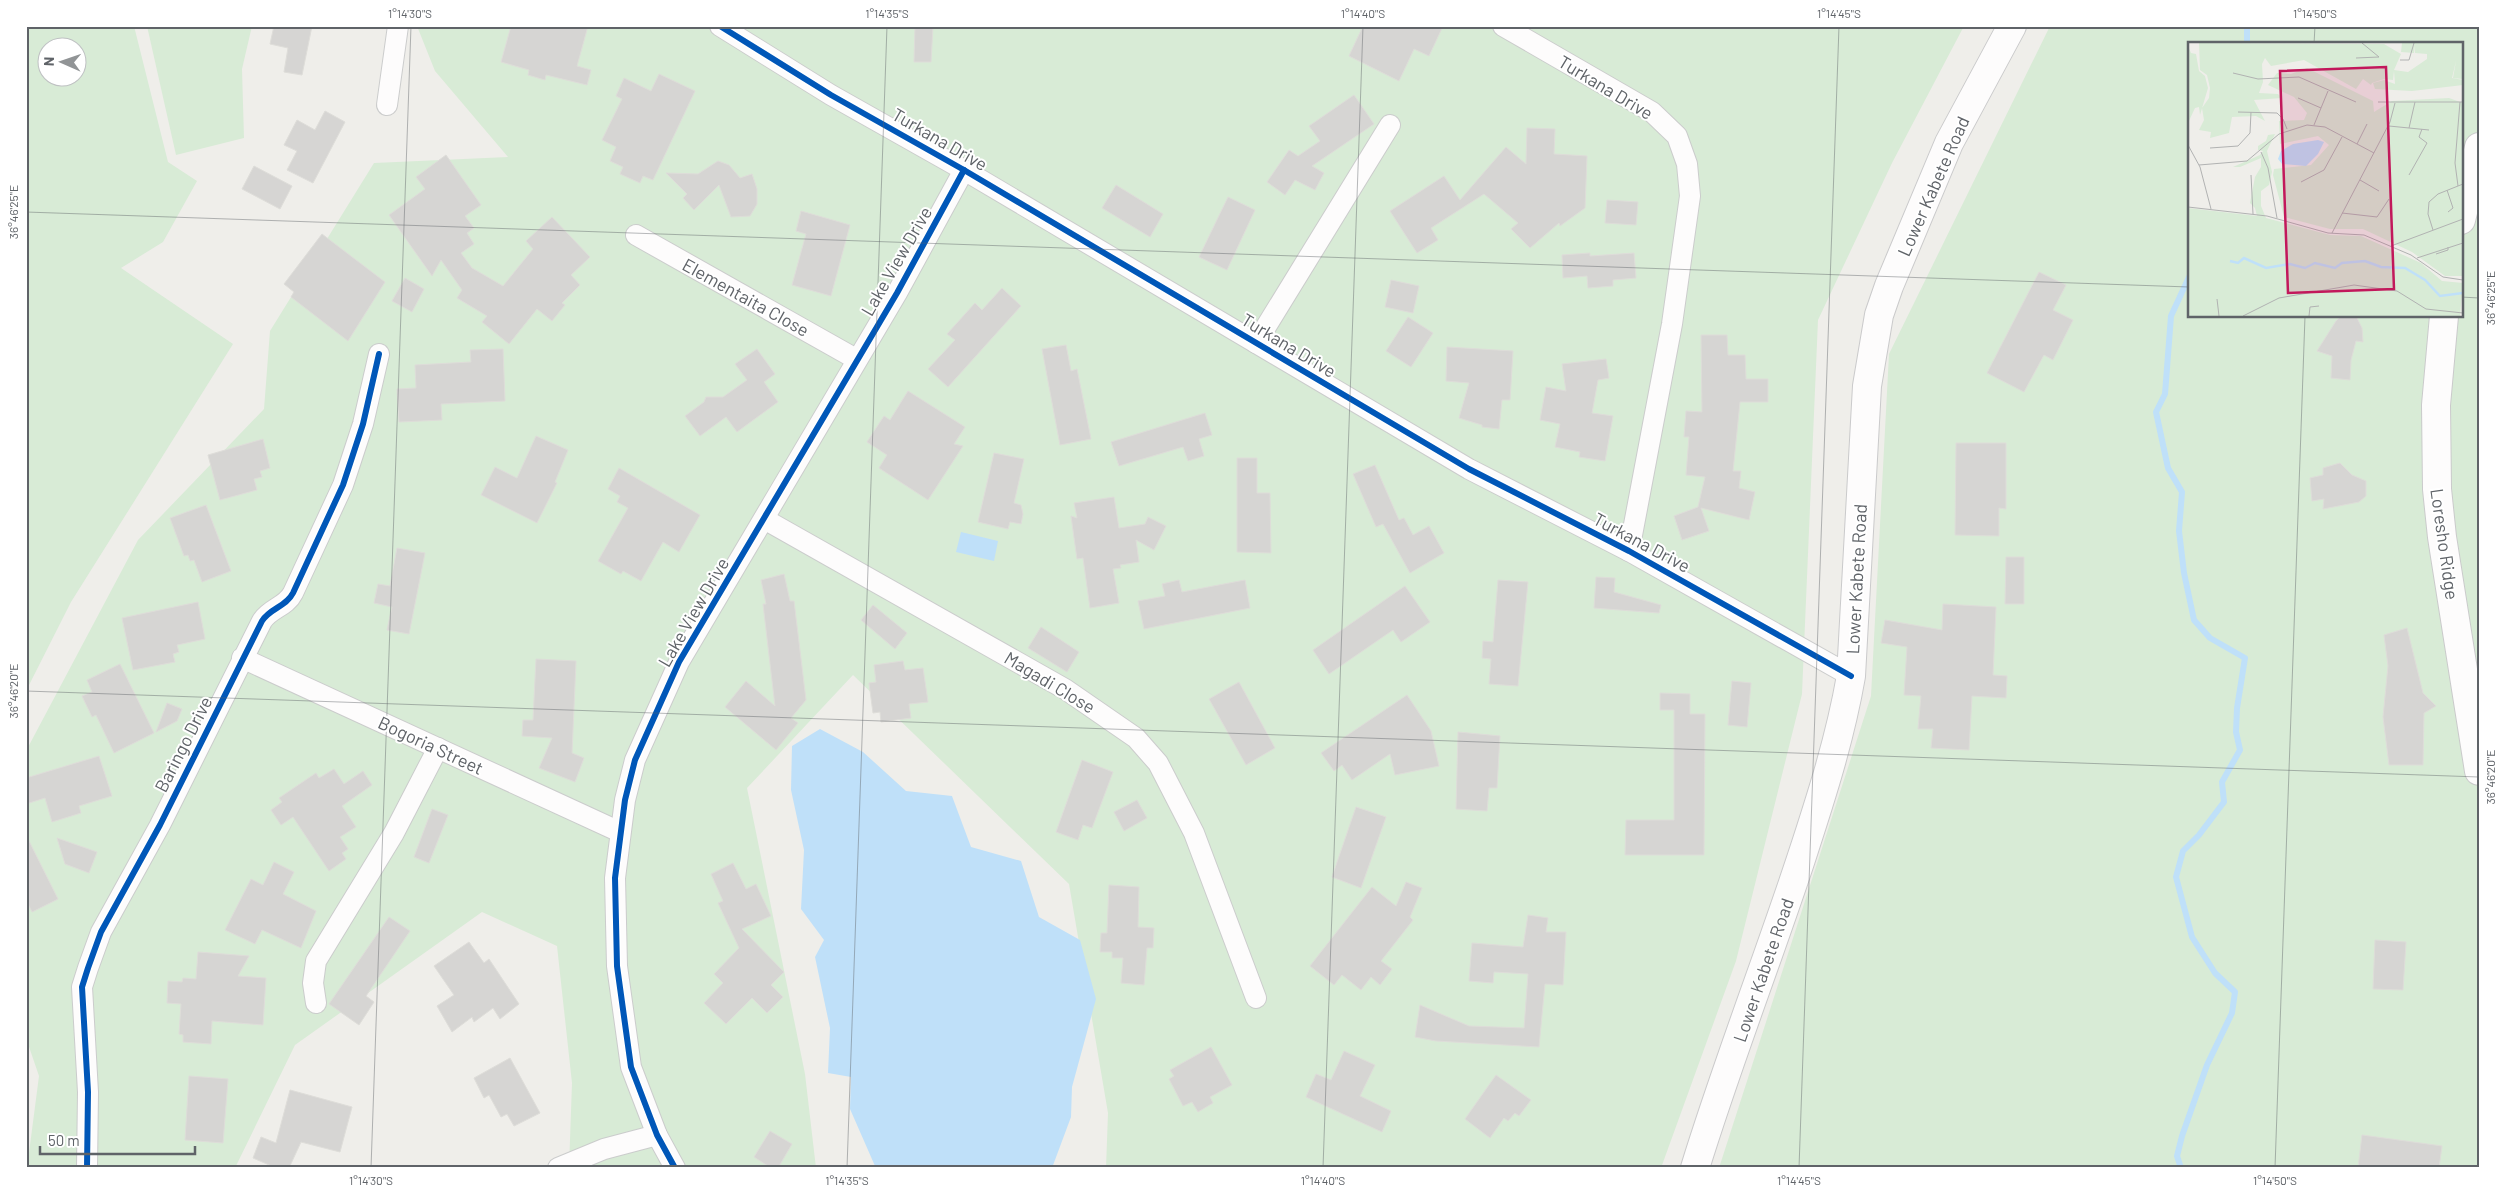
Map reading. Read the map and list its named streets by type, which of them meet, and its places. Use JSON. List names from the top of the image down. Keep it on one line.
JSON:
{"streets":{"main road":["Lower Kabete Road","Loresho Ridge"],"street":["Turkana Drive","Lake View Drive","Elementaita Close","Magadi Close","Baringo Drive","Bogoria Street"]},"crossings":[["Turkana Drive","Lower Kabete Road"],["Turkana Drive","Lake View Drive"],["Lake View Drive","Elementaita Close"],["Lake View Drive","Magadi Close"],["Lake View Drive","Bogoria Street"],["Baringo Drive","Bogoria Street"]],"scale_bar":"50 m","north":"left","coordinates":["1°14'30\"S","1°14'35\"S","1°14'40\"S","1°14'45\"S","1°14'50\"S","36°46'25\"E","36°46'20\"E"]}
